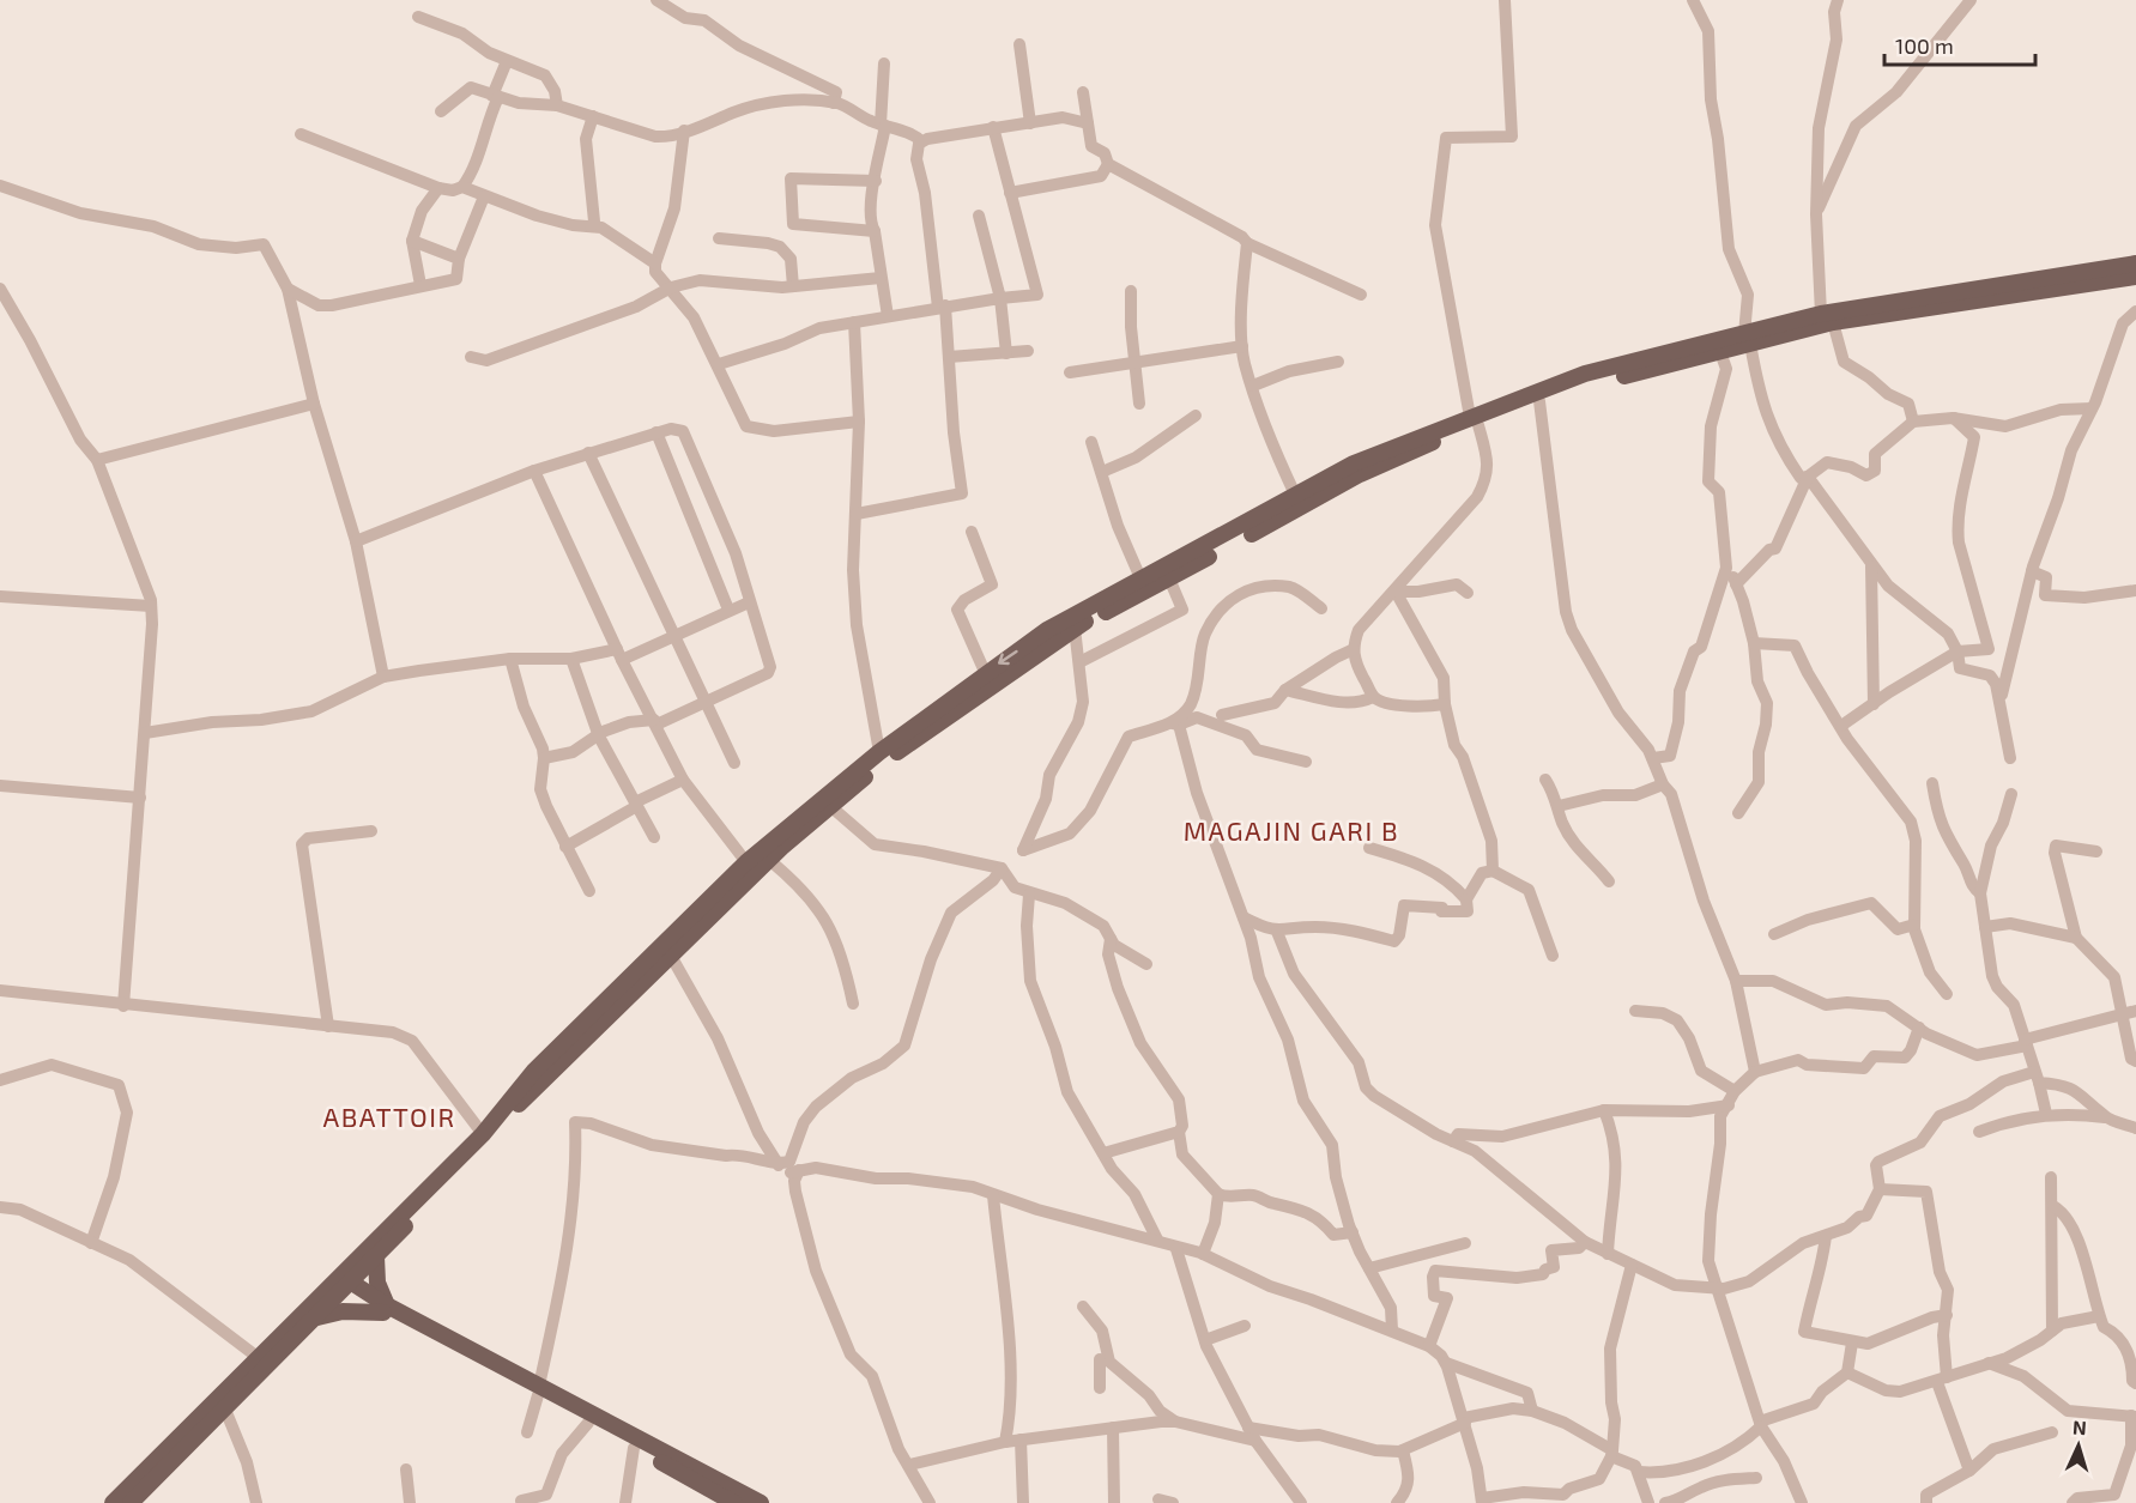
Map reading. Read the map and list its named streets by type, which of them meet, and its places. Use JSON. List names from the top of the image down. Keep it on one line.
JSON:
{"districts":["MAGAJIN GARI B","ABATTOIR"],"scale_bar":"100 m","north":"top"}
